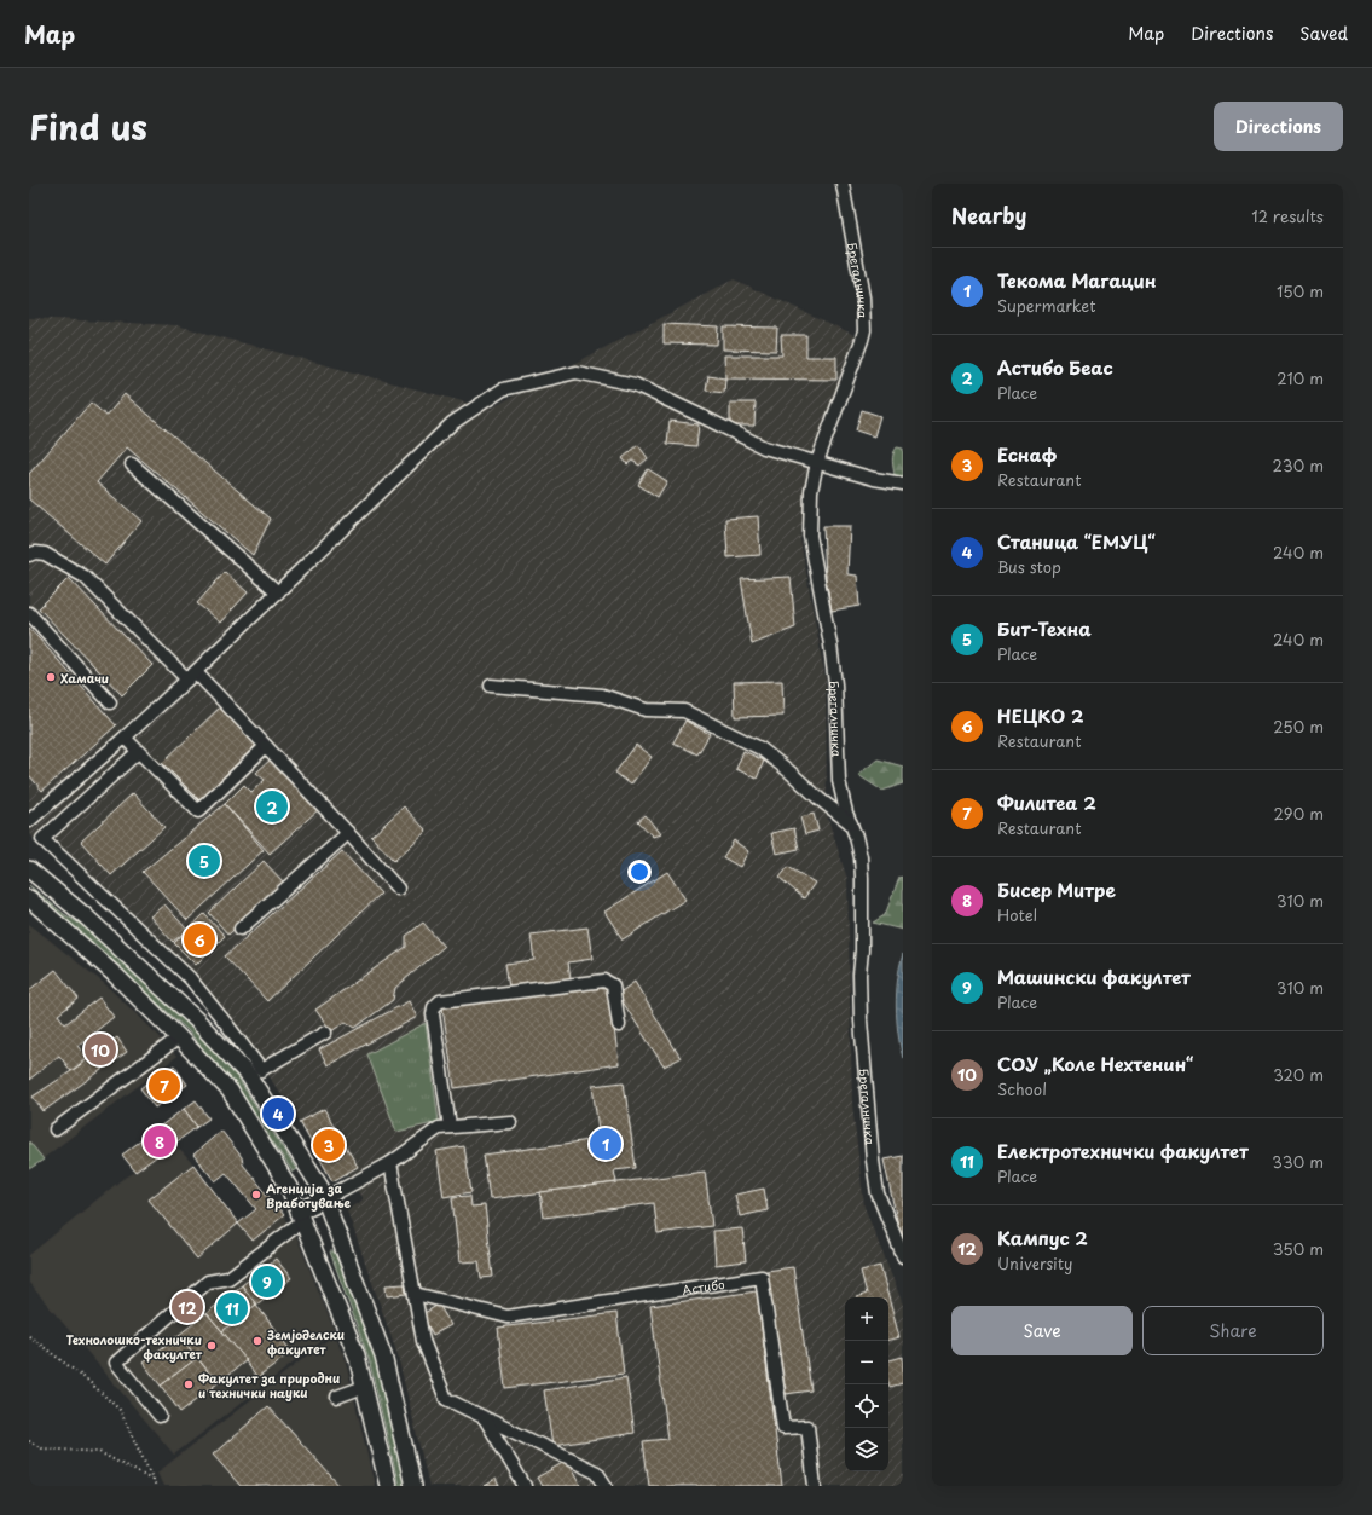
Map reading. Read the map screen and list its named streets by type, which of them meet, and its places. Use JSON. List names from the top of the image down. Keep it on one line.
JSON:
{"streets":{"street":["Брегалничка","Астибо"]},"places":["Хамачи","Агенција за Вработување","Земјоделски факултет","Технолошко-технички факултет","Факултет за природни и технички науки"],"page":{"header":"Map","nav":["Map","Directions","Saved"],"title":"Find us","buttons":["Directions",["Save","Share"]],"heading":["Nearby","12 results"],"list":[{"mark":"1","name":"Текома Магацин","note":"Supermarket","value":"150 m"},{"mark":"2","name":"Астибо Беас","note":"Place","value":"210 m"},{"mark":"3","name":"Еснаф","note":"Restaurant","value":"230 m"},{"mark":"4","name":"Станица “ЕМУЦ“","note":"Bus stop","value":"240 m"},{"mark":"5","name":"Бит-Техна","note":"Place","value":"240 m"},{"mark":"6","name":"НЕЦКО 2","note":"Restaurant","value":"250 m"},{"mark":"7","name":"Филитеа 2","note":"Restaurant","value":"290 m"},{"mark":"8","name":"Бисер Митре","note":"Hotel","value":"310 m"},{"mark":"9","name":"Машински факултет","note":"Place","value":"310 m"},{"mark":"10","name":"СОУ „Коле Нехтенин“","note":"School","value":"320 m"},{"mark":"11","name":"Електротехнички факултет","note":"Place","value":"330 m"},{"mark":"12","name":"Кампус 2","note":"University","value":"350 m"}],"pins":["2","5","6","10","7","4","8","1","3","9","12","11"],"map_buttons":["+","−"]}}
